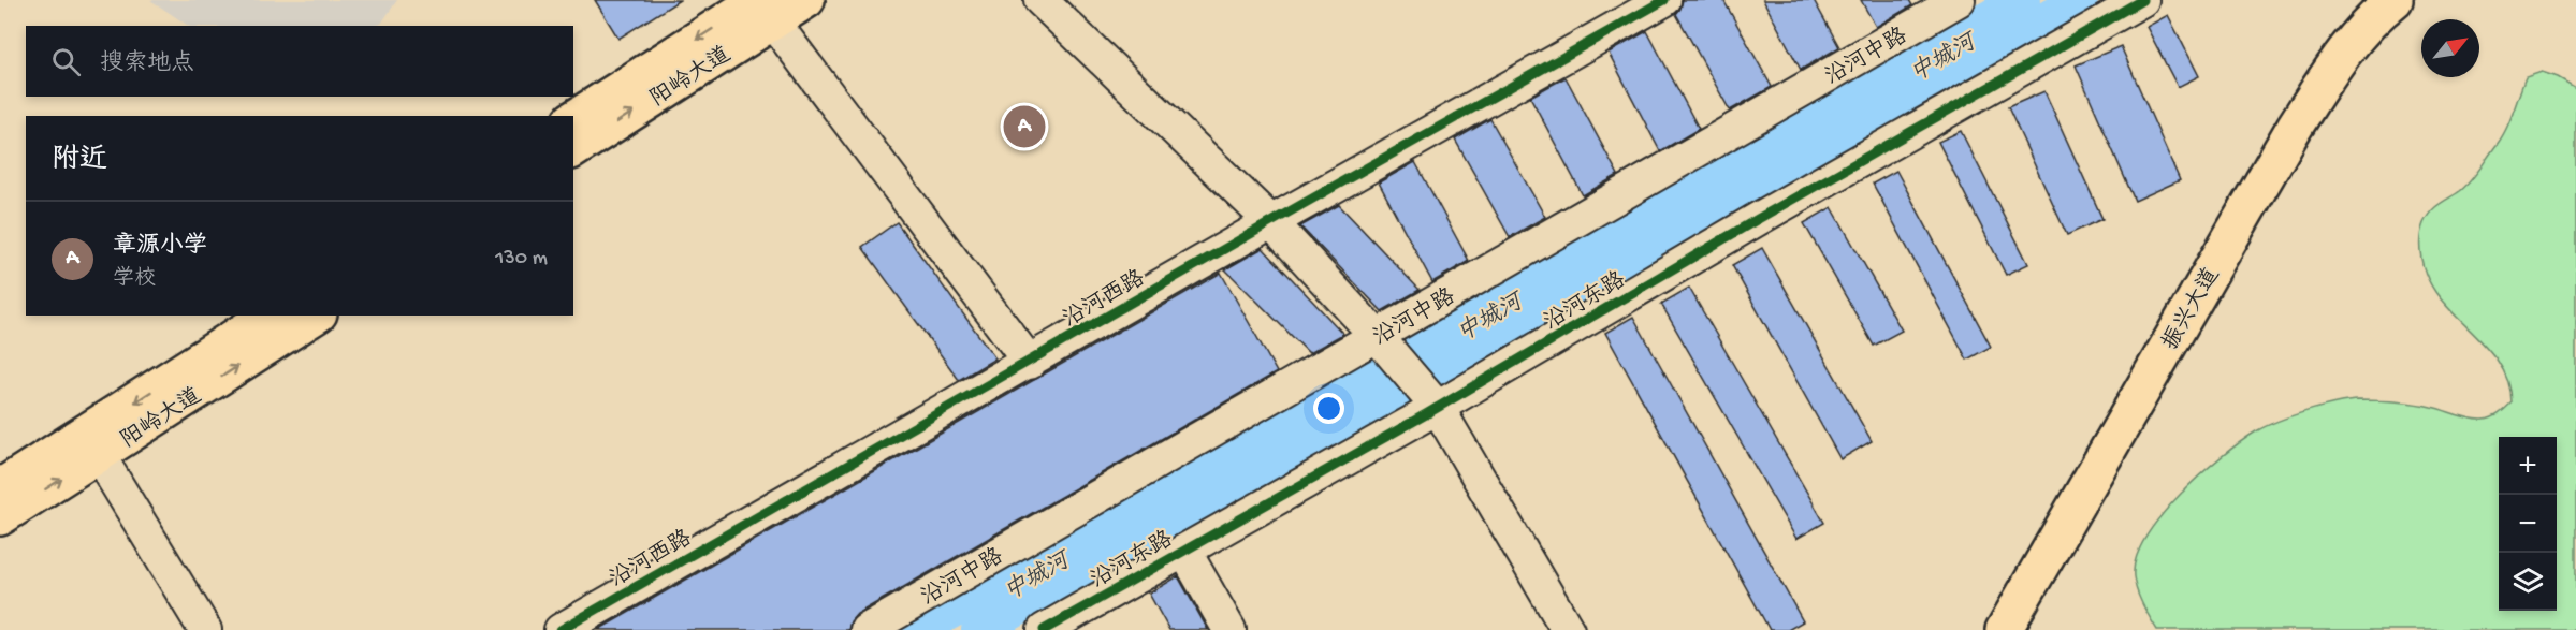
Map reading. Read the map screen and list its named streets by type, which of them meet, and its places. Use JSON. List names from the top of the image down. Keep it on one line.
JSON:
{"streets":{"main road":["阳岭大道","振兴大道"],"street":["沿河中路","沿河西路","沿河东路"]},"water":["中城河"],"north":"top right","page":{"search":"搜索地点","pins":"A","heading":"附近","list":[{"mark":"A","name":"章源小学","note":"学校","value":"130 m"}],"map_buttons":["+","−"]}}
